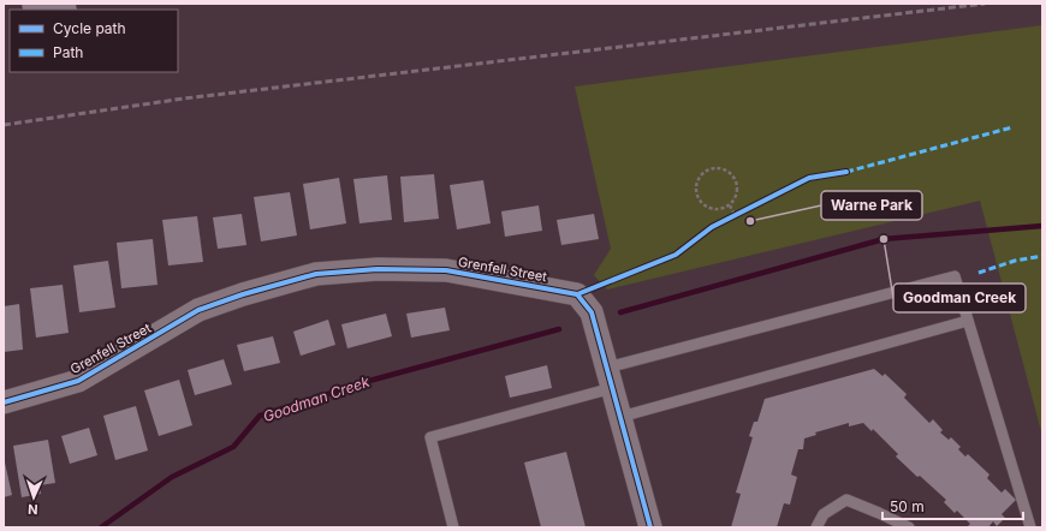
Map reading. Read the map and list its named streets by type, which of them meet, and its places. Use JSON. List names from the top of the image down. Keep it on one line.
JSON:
{"streets":{"street":["Grenfell Street"]},"water":["Goodman Creek"],"places":["Warne Park","Goodman Creek"],"legend":["Cycle path","Path"],"scale_bar":"50 m","north":"bottom"}
